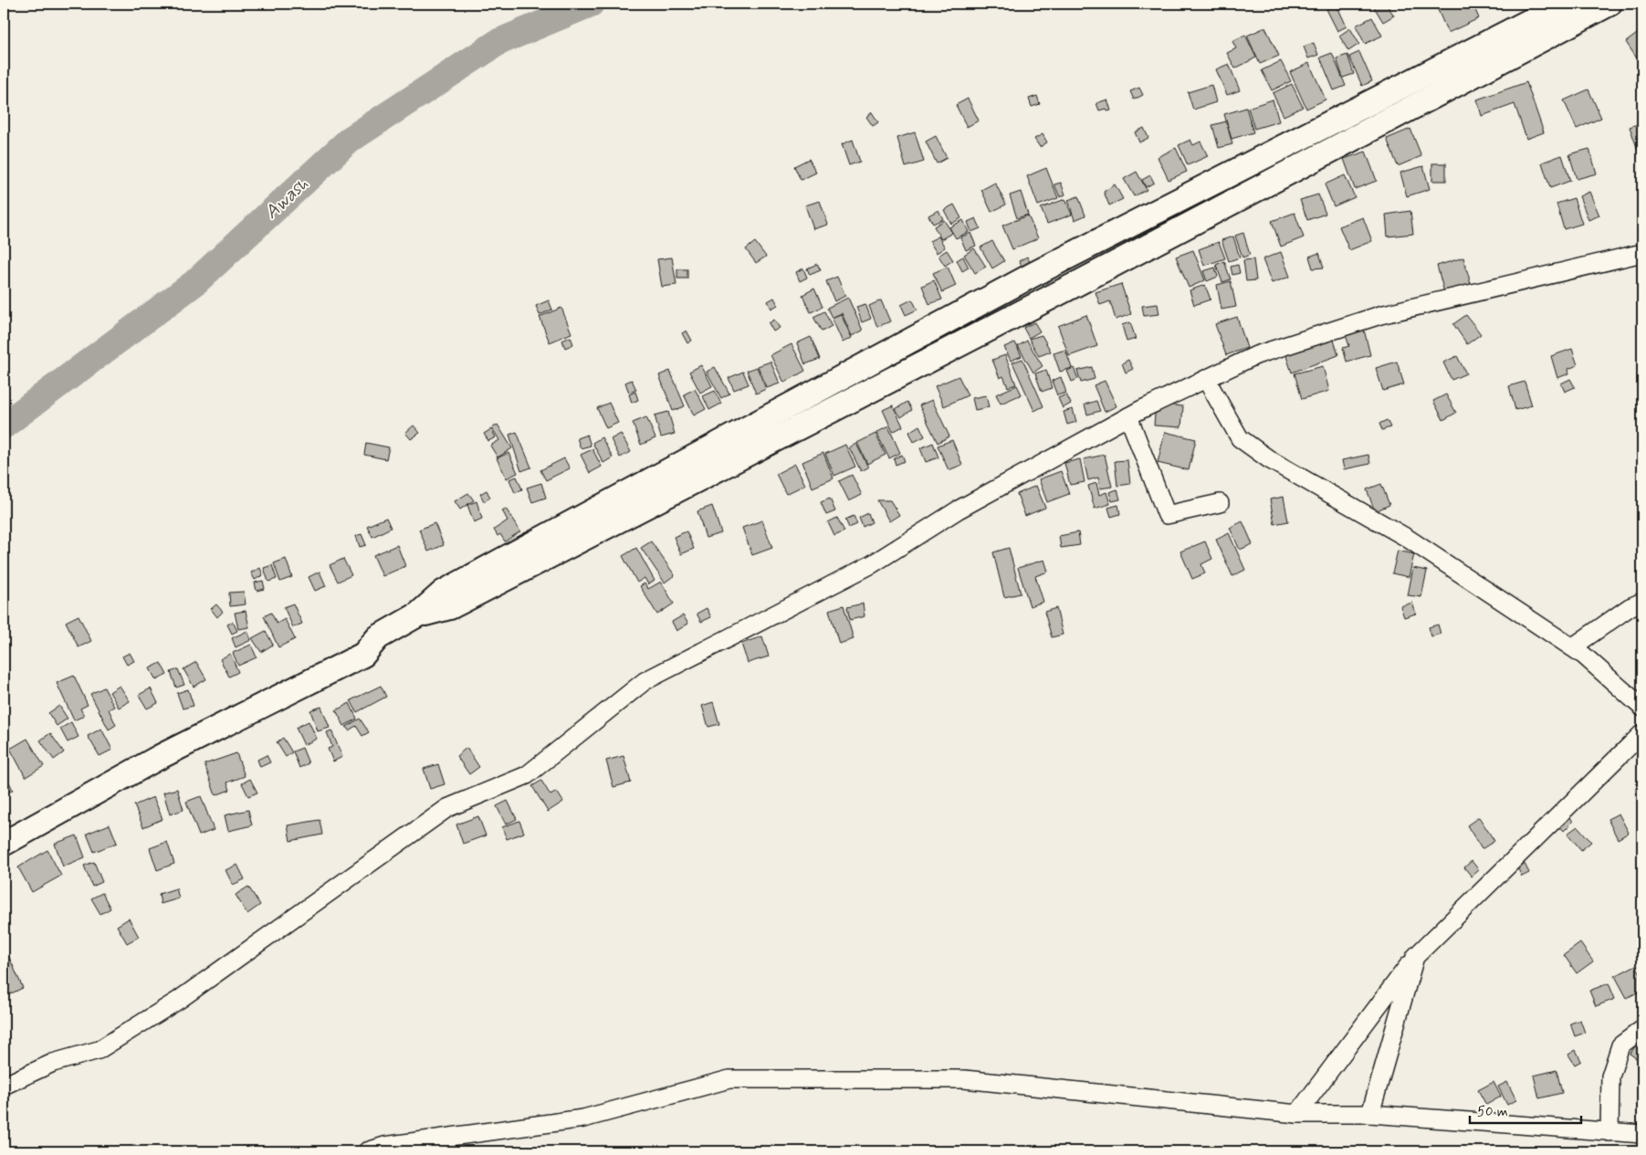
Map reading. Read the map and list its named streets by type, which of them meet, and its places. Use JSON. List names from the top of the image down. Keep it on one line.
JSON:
{"water":["Awash"],"scale_bar":"50 m"}
